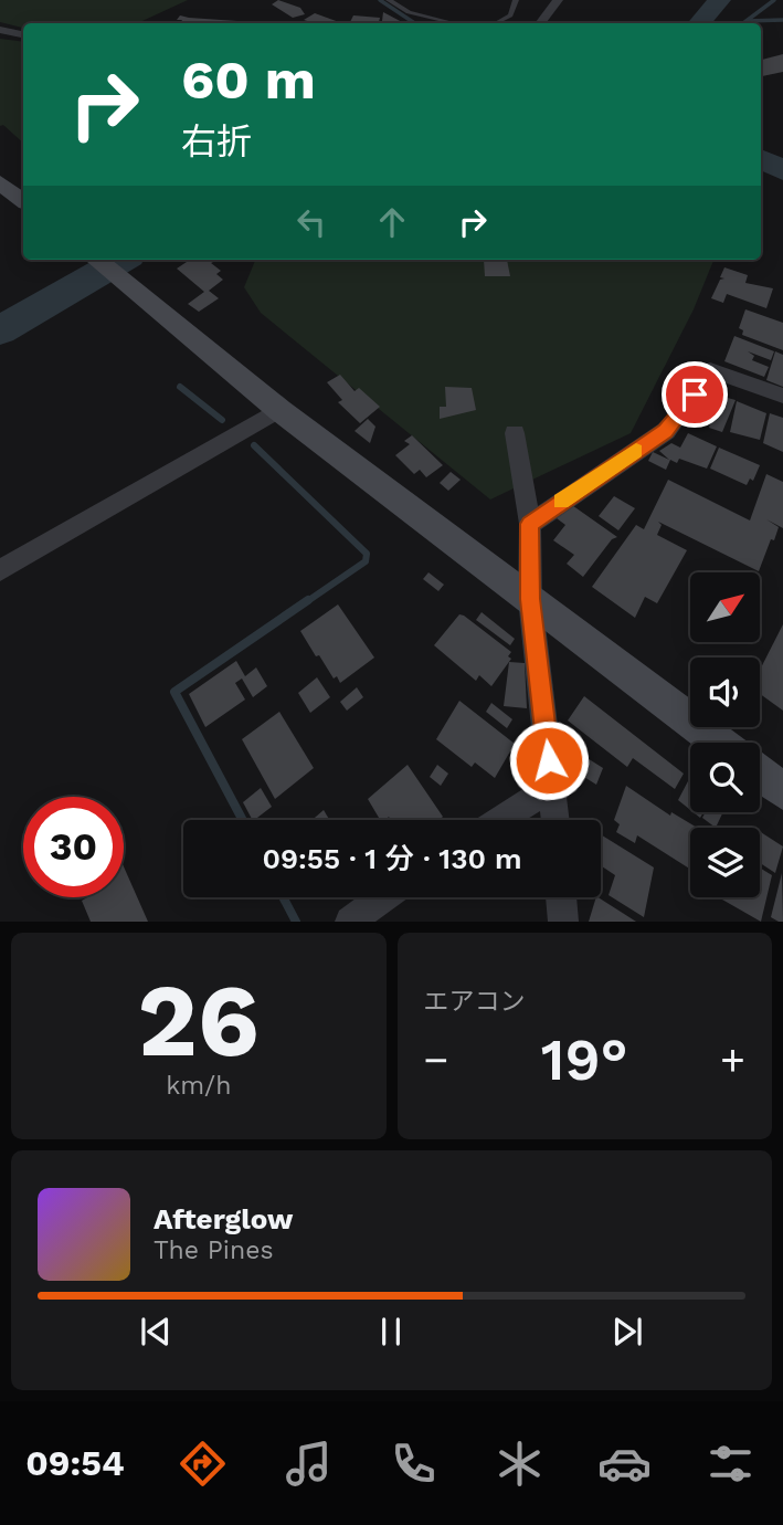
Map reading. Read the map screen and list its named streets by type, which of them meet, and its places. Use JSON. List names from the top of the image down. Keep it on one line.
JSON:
{"north":"top right","page":{"turn":["60 m","右折"],"limit":"30","trip":"09:55 · 1 分 · 130 m","tile":[["26","km/h"],"エアコン"],"heat":["−","19°","+"],"song":["Afterglow","The Pines"],"tabs":"09:54"}}
